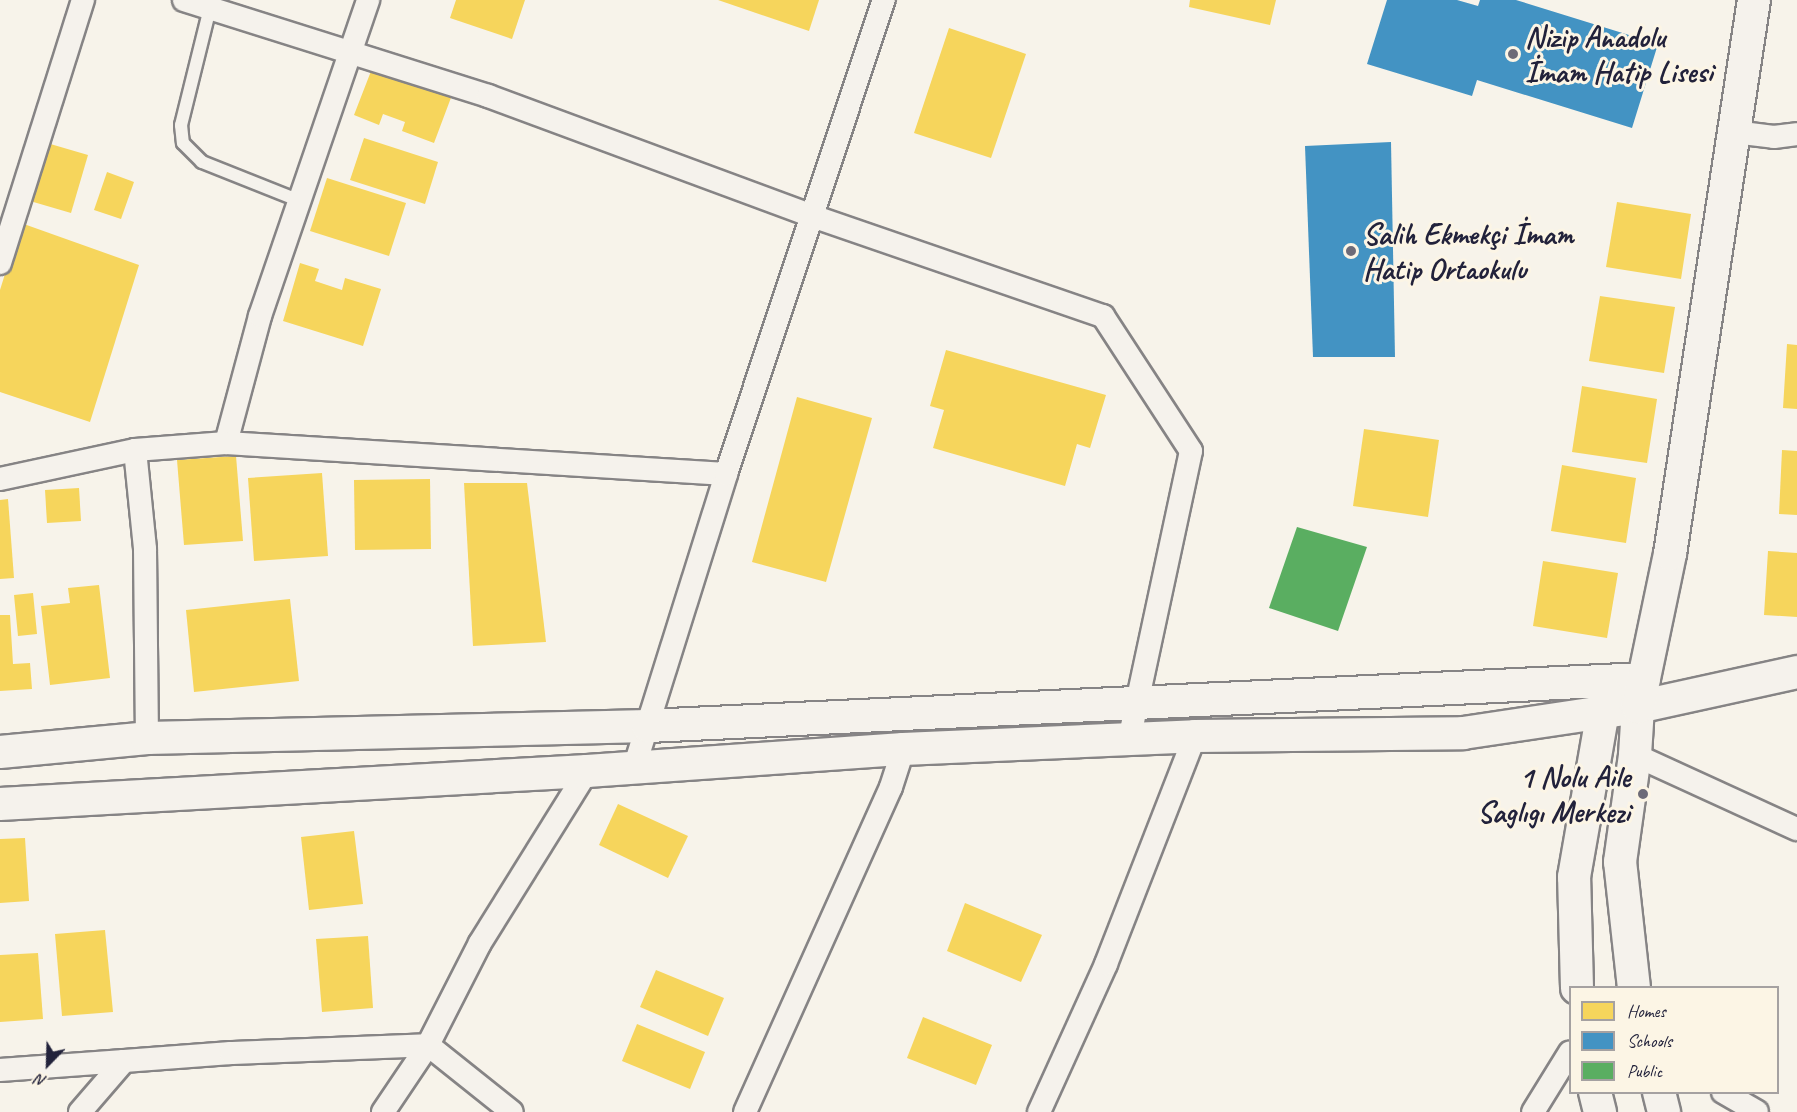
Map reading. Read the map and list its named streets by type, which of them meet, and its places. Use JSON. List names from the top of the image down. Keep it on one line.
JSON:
{"places":["Nizip Anadolu İmam Hatip Lisesi","Salih Ekmekçi İmam Hatip Ortaokulu","1 Nolu Aile Saglıgı Merkezi"],"legend":["Homes","Schools","Public"],"north":"bottom left"}
